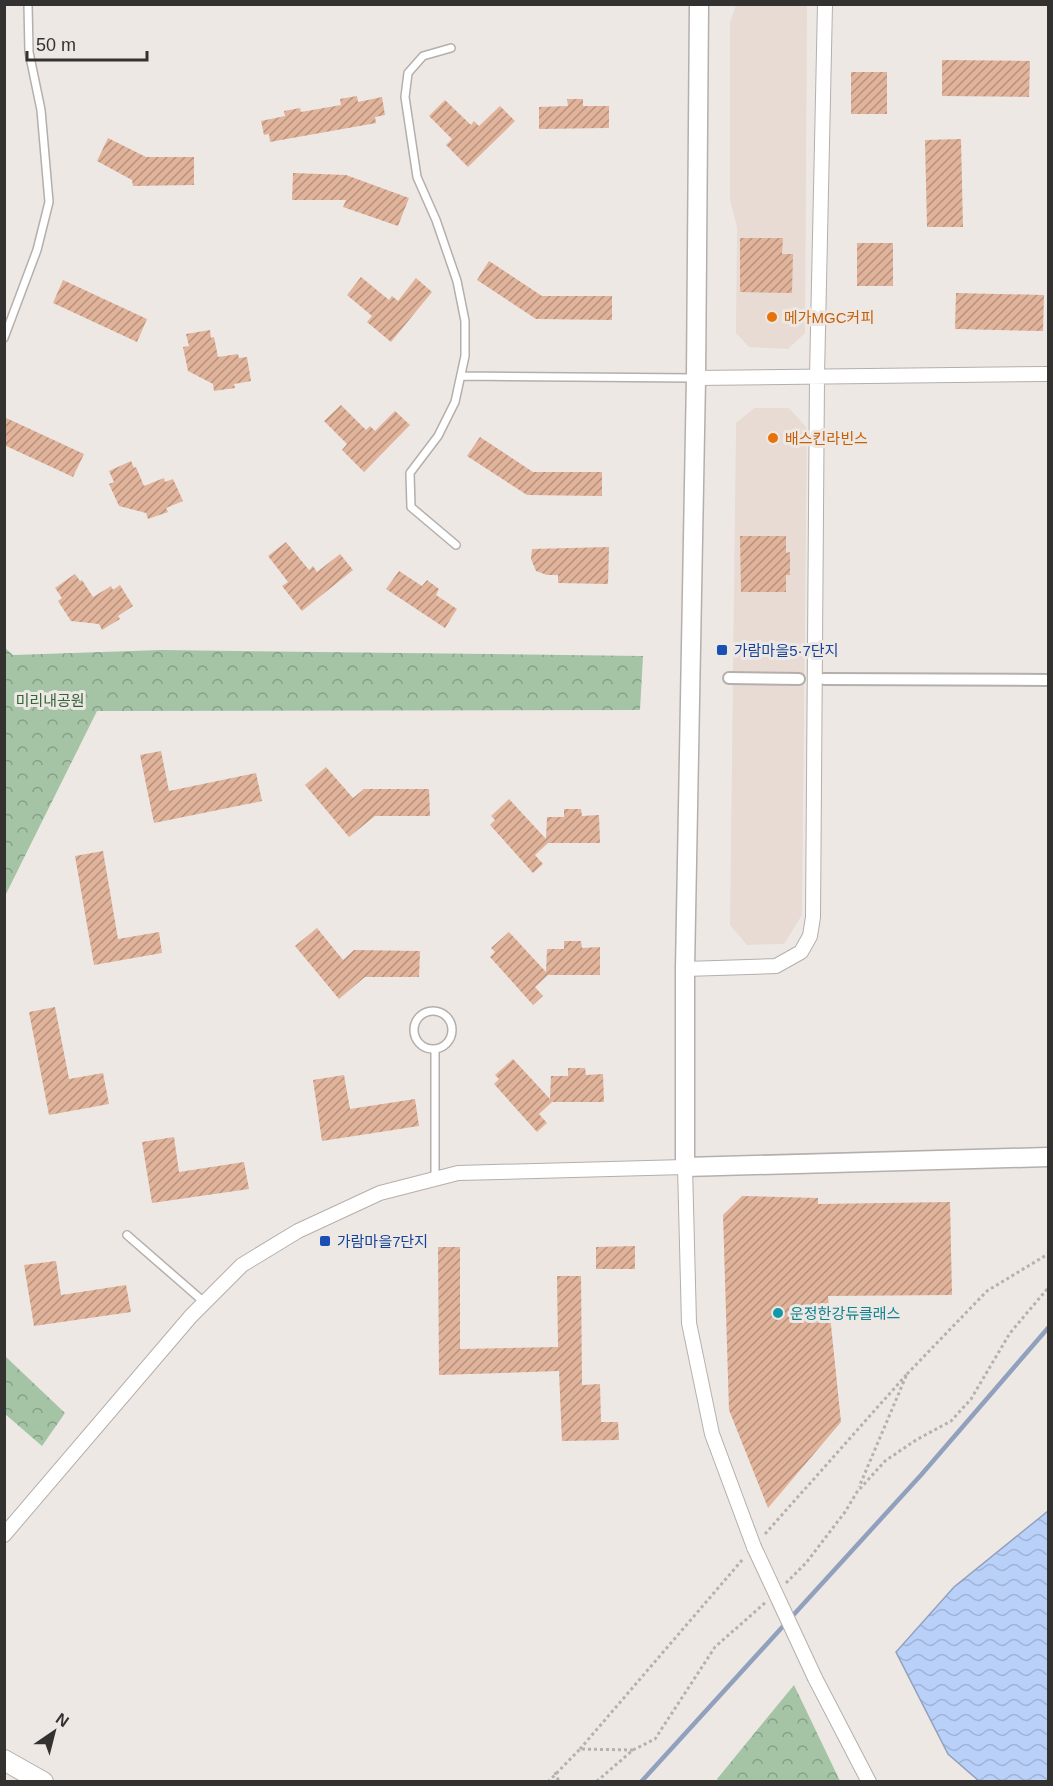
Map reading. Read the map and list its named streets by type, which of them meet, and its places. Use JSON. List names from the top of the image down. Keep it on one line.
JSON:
{"parks":["미리내공원"],"places":{"other":["메가MGC커피","배스킨라빈스","운정한강듀클래스"],"transit":["가람마을5·7단지","가람마을7단지"]},"scale_bar":"50 m","north":"top right"}
